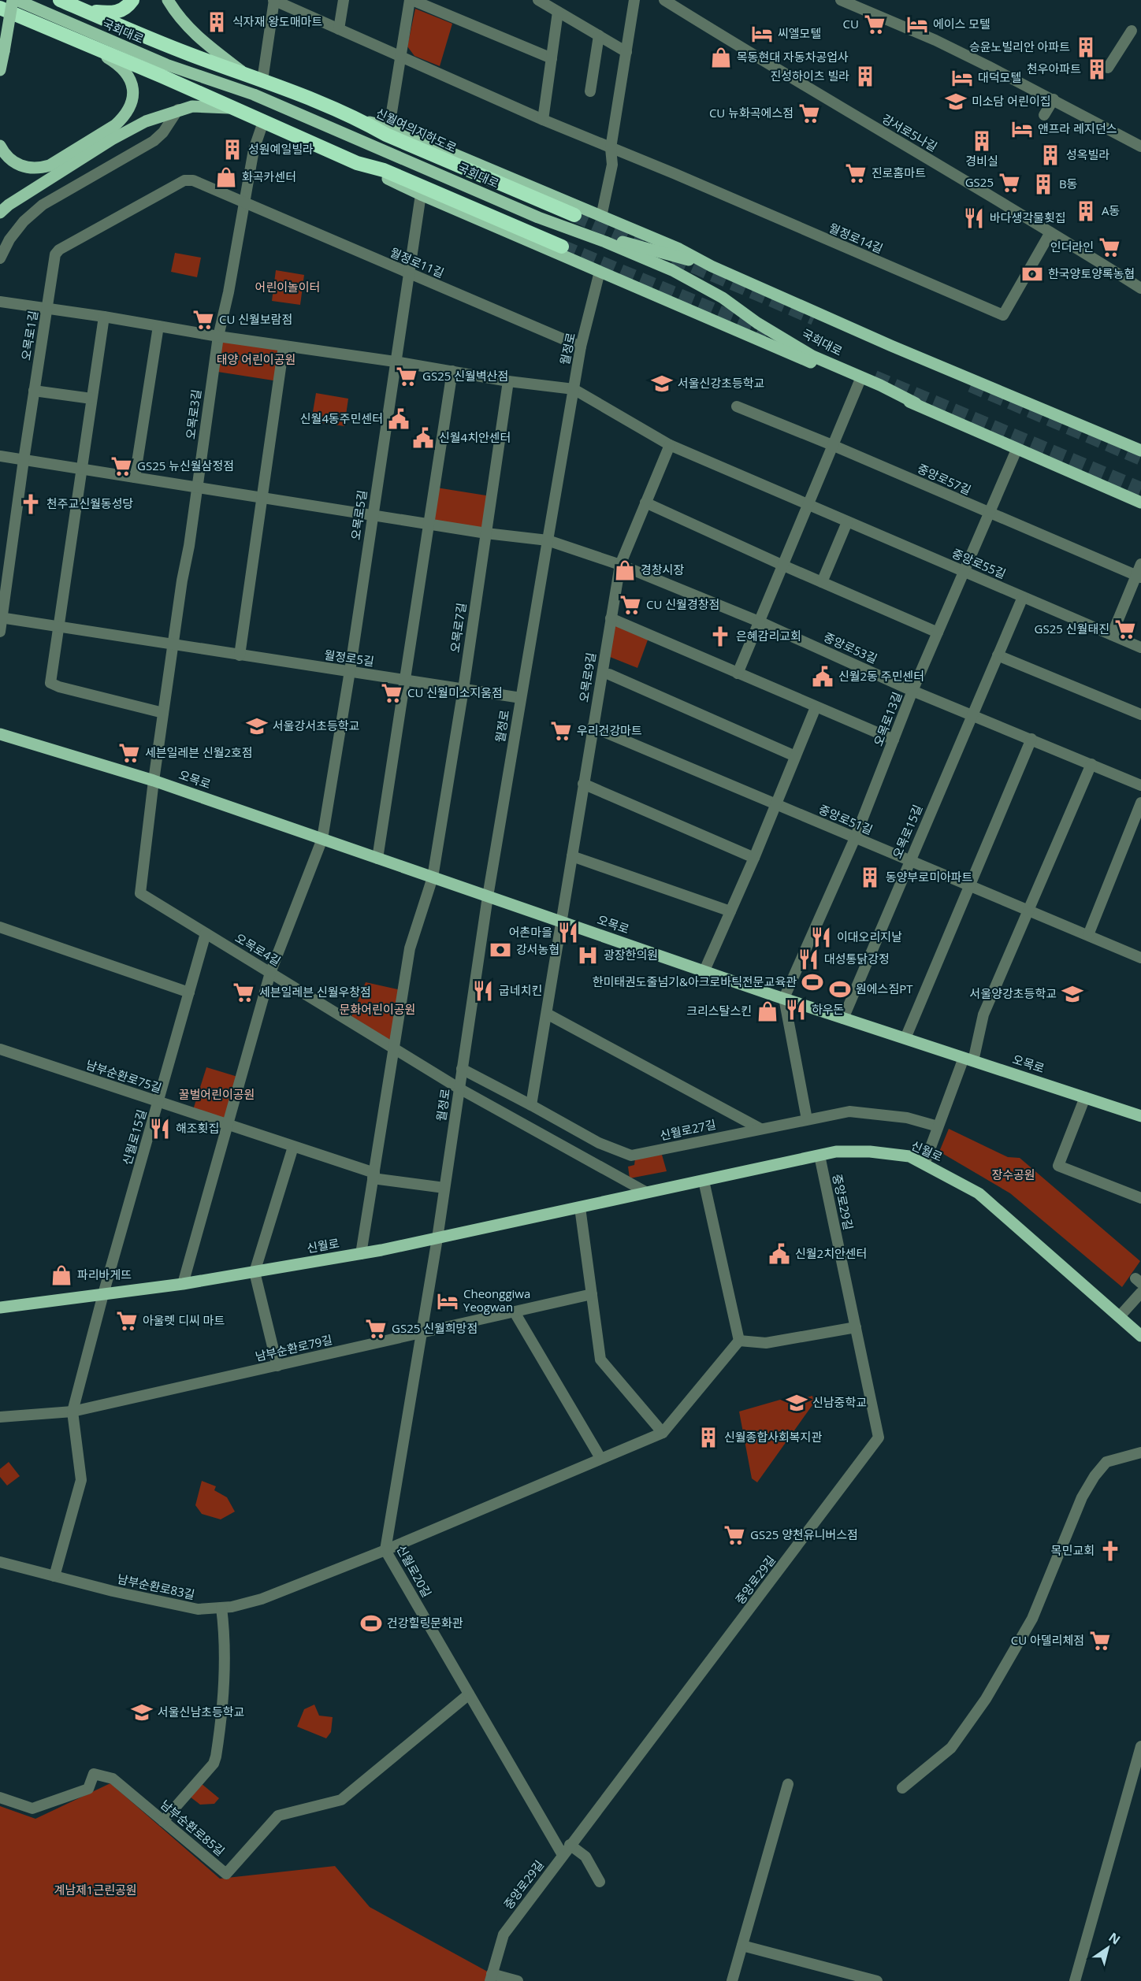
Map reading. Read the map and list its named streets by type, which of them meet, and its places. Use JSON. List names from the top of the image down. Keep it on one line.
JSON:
{"streets":{"highway":["신월여의지하도로"],"main road":["국회대로","오목로","신월로"],"street":["강서로5나길","월정로14길","월정로11길","오목로1길","월정로","오목로3길","중앙로57길","오목로5길","중앙로55길","오목로7길","중앙로53길","월정로5길","오목로9길","오목로13길","중앙로51길","오목로15길","오목로4길","남부순환로75길","신월로27길","신월로15길","중앙로29길","남부순환로79길","신월로20길","남부순환로83길","남부순환로85길"]},"crossings":[["강서로5나길","월정로14길"],["월정로11길","오목로1길"],["월정로11길","월정로"],["월정로11길","오목로3길"],["월정로11길","오목로5길"],["오목로1길","오목로3길"],["오목로1길","중앙로53길"],["오목로1길","월정로5길"],["월정로","중앙로55길"],["월정로","중앙로53길"],["월정로","월정로5길"],["월정로","오목로"],["월정로","오목로4길"],["월정로","신월로27길"],["월정로","신월로"],["월정로","신월로20길"],["오목로3길","중앙로53길"],["오목로3길","월정로5길"],["오목로3길","오목로"],["오목로3길","오목로4길"],["중앙로57길","오목로13길"],["오목로5길","중앙로53길"],["오목로5길","월정로5길"],["오목로5길","오목로"],["오목로5길","오목로4길"],["오목로5길","남부순환로75길"],["오목로5길","신월로"],["중앙로55길","오목로9길"],["중앙로55길","오목로13길"],["중앙로55길","오목로15길"],["오목로7길","중앙로53길"],["오목로7길","월정로5길"],["오목로7길","오목로"],["중앙로53길","오목로9길"],["중앙로53길","오목로13길"],["중앙로53길","오목로15길"],["오목로9길","오목로"],["오목로9길","중앙로51길"],["오목로9길","신월로27길"],["오목로13길","오목로"],["오목로13길","중앙로51길"],["오목로","오목로15길"],["오목로","오목로4길"],["중앙로51길","오목로15길"],["오목로4길","신월로15길"],["남부순환로75길","신월로15길"],["신월로15길","신월로"],["신월로15길","남부순환로79길"],["신월로","중앙로29길"],["신월로","신월로20길"],["중앙로29길","신월로20길"],["남부순환로79길","신월로20길"],["신월로20길","남부순환로83길"],["신월로20길","남부순환로85길"]],"parks":["어린이놀이터","태양 어린이공원","문화어린이공원","꿀벌어린이공원","장수공원","계남제1근린공원"],"places":{"building":["식자재 왕도매마트","승윤노빌리안 아파트","천우아파트","진성하이츠 빌라","경비실","성원예일빌라","성옥빌라","B동","A동","동양부로미아파트","신월종합사회복지관"],"supermarket":["CU","CU 뉴화곡에스점","진로홈마트","GS25","인더라인","CU 신월보람점","GS25 신월벽산점","GS25 뉴신월삼정점","CU 신월경창점","GS25 신월태진","CU 신월미소지움점","우리건강마트","세븐일레븐 신월2호점","세븐일레븐 신월우창점","아울렛 디씨 마트","GS25 신월희망점","GS25 양천유니버스점","CU 아델리체점"],"hotel":["에이스 모텔","씨엘모텔","대덕모텔","앤프라 레지던스","Cheonggiwa Yeogwan"],"shop":["목동현대 자동차공업사","화곡카센터","경창시장","크리스탈스킨","파리바게뜨"],"school or university":["미소담 어린이집","서울신강초등학교","서울강서초등학교","서울양강초등학교","신남중학교","서울신남초등학교"],"restaurant":["바다생각물횟집","어촌마을","이대오리지날","대성통닭강정","굽네치킨","하우돈","해조횟집"],"bank":["한국양토양록농협","강서농협"],"public building":["신월4동주민센터","신월4치안센터","신월2동 주민센터","신월2치안센터"],"church":["천주교신월동성당","은혜감리교회","목민교회"],"hospital":["광장한의원"],"sports":["한미태권도줄넘기&아크로바틱전문교육관","원에스짐PT","건강힐링문화관"]},"north":"top right"}
